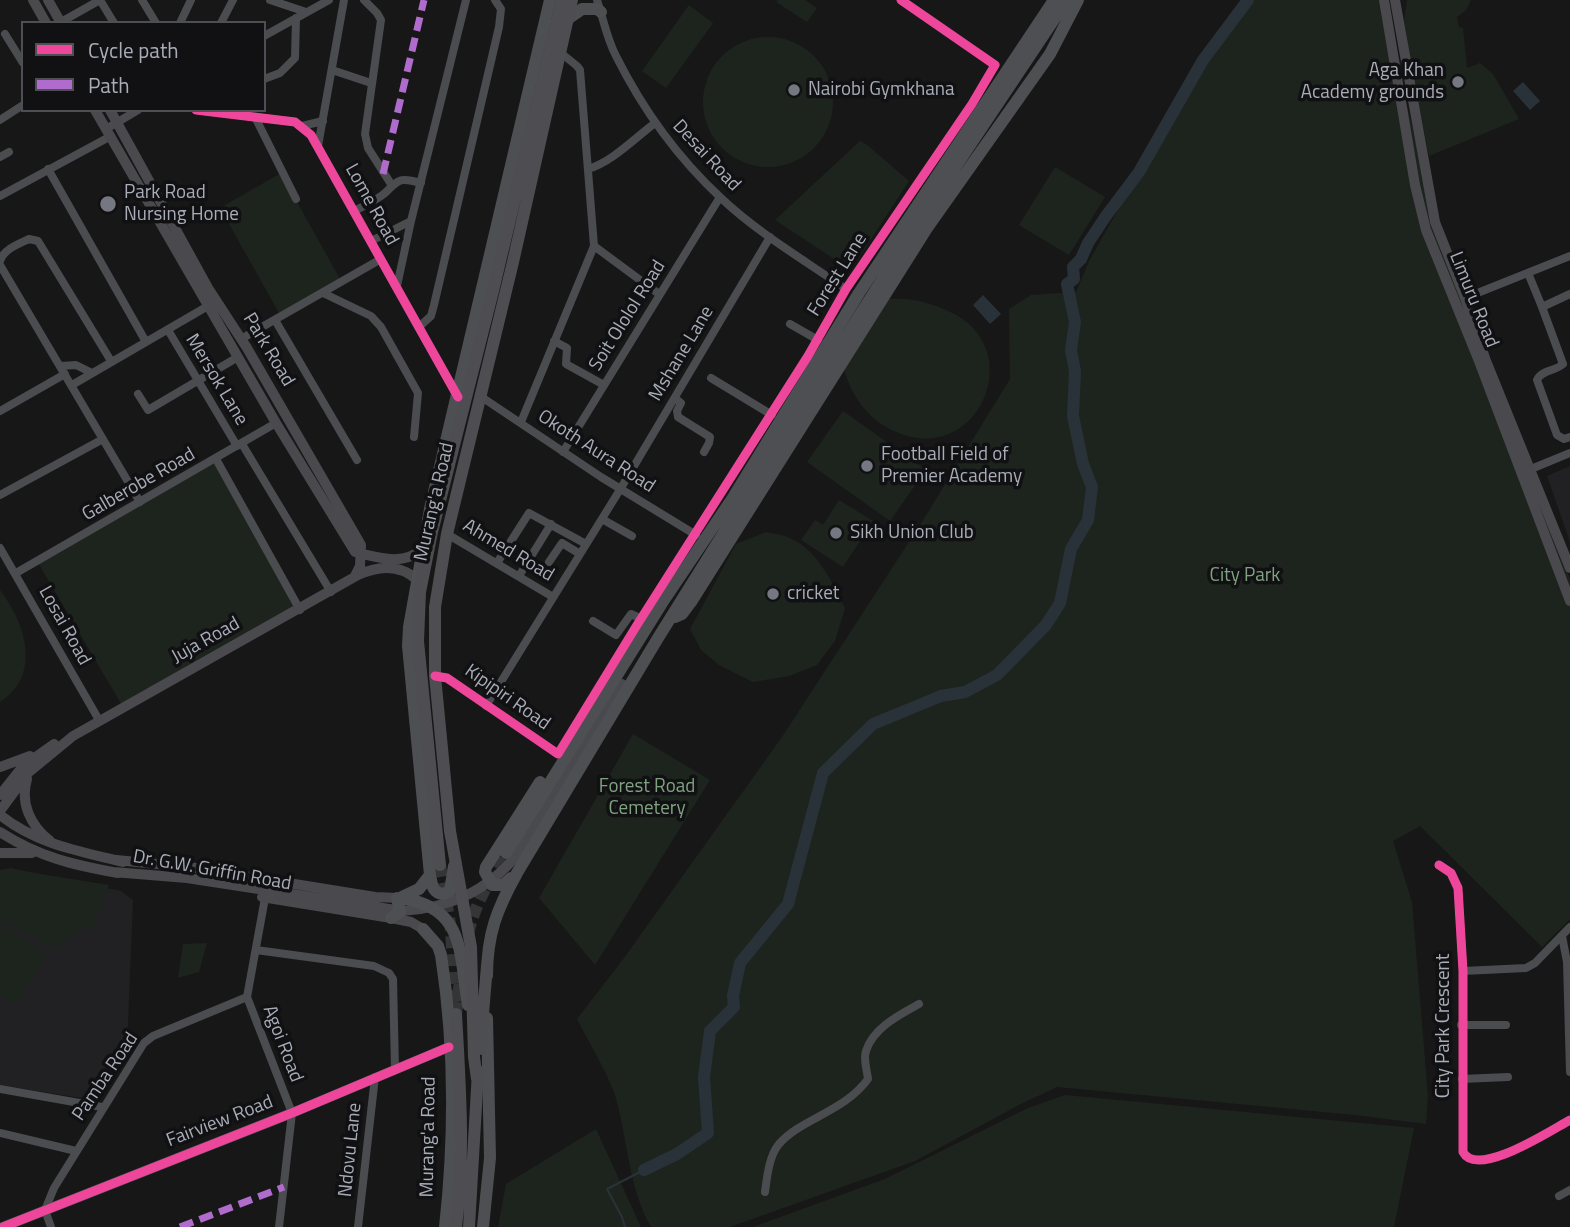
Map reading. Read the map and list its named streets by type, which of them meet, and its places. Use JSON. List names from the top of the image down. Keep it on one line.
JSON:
{"streets":{"highway":["Murang'a Road"],"main road":["Limuru Road","Park Road","Juja Road","Dr. G.W. Griffin Road"],"street":["Desai Road","Lome Road","Forest Lane","Soit Ololol Road","Mshane Lane","Mersok Lane","Okoth Aura Road","Galberobe Road","Ahmed Road","Losai Road","Kipipiri Road","City Park Crescent","Agoi Road","Pamba Road","Fairview Road","Ndovu Lane"]},"crossings":[["Desai Road","Forest Lane"],["Desai Road","Soit Ololol Road"],["Desai Road","Mshane Lane"],["Lome Road","Murang'a Road"],["Forest Lane","Okoth Aura Road"],["Forest Lane","Kipipiri Road"],["Soit Ololol Road","Okoth Aura Road"],["Park Road","Galberobe Road"],["Mshane Lane","Okoth Aura Road"],["Mshane Lane","Ahmed Road"],["Mshane Lane","Kipipiri Road"],["Mersok Lane","Galberobe Road"],["Mersok Lane","Juja Road"],["Okoth Aura Road","Murang'a Road"],["Galberobe Road","Losai Road"],["Murang'a Road","Ahmed Road"],["Murang'a Road","Juja Road"],["Murang'a Road","Kipipiri Road"],["Murang'a Road","Dr. G.W. Griffin Road"],["Murang'a Road","Fairview Road"],["Losai Road","Juja Road"],["Juja Road","Dr. G.W. Griffin Road"],["Agoi Road","Pamba Road"],["Agoi Road","Fairview Road"],["Pamba Road","Fairview Road"],["Fairview Road","Ndovu Lane"]],"parks":["City Park","Forest Road Cemetery"],"places":["Aga Khan Academy grounds","Nairobi Gymkhana","Park Road Nursing Home","Football Field of Premier Academy","Sikh Union Club","cricket"],"legend":["Cycle path","Path"]}
